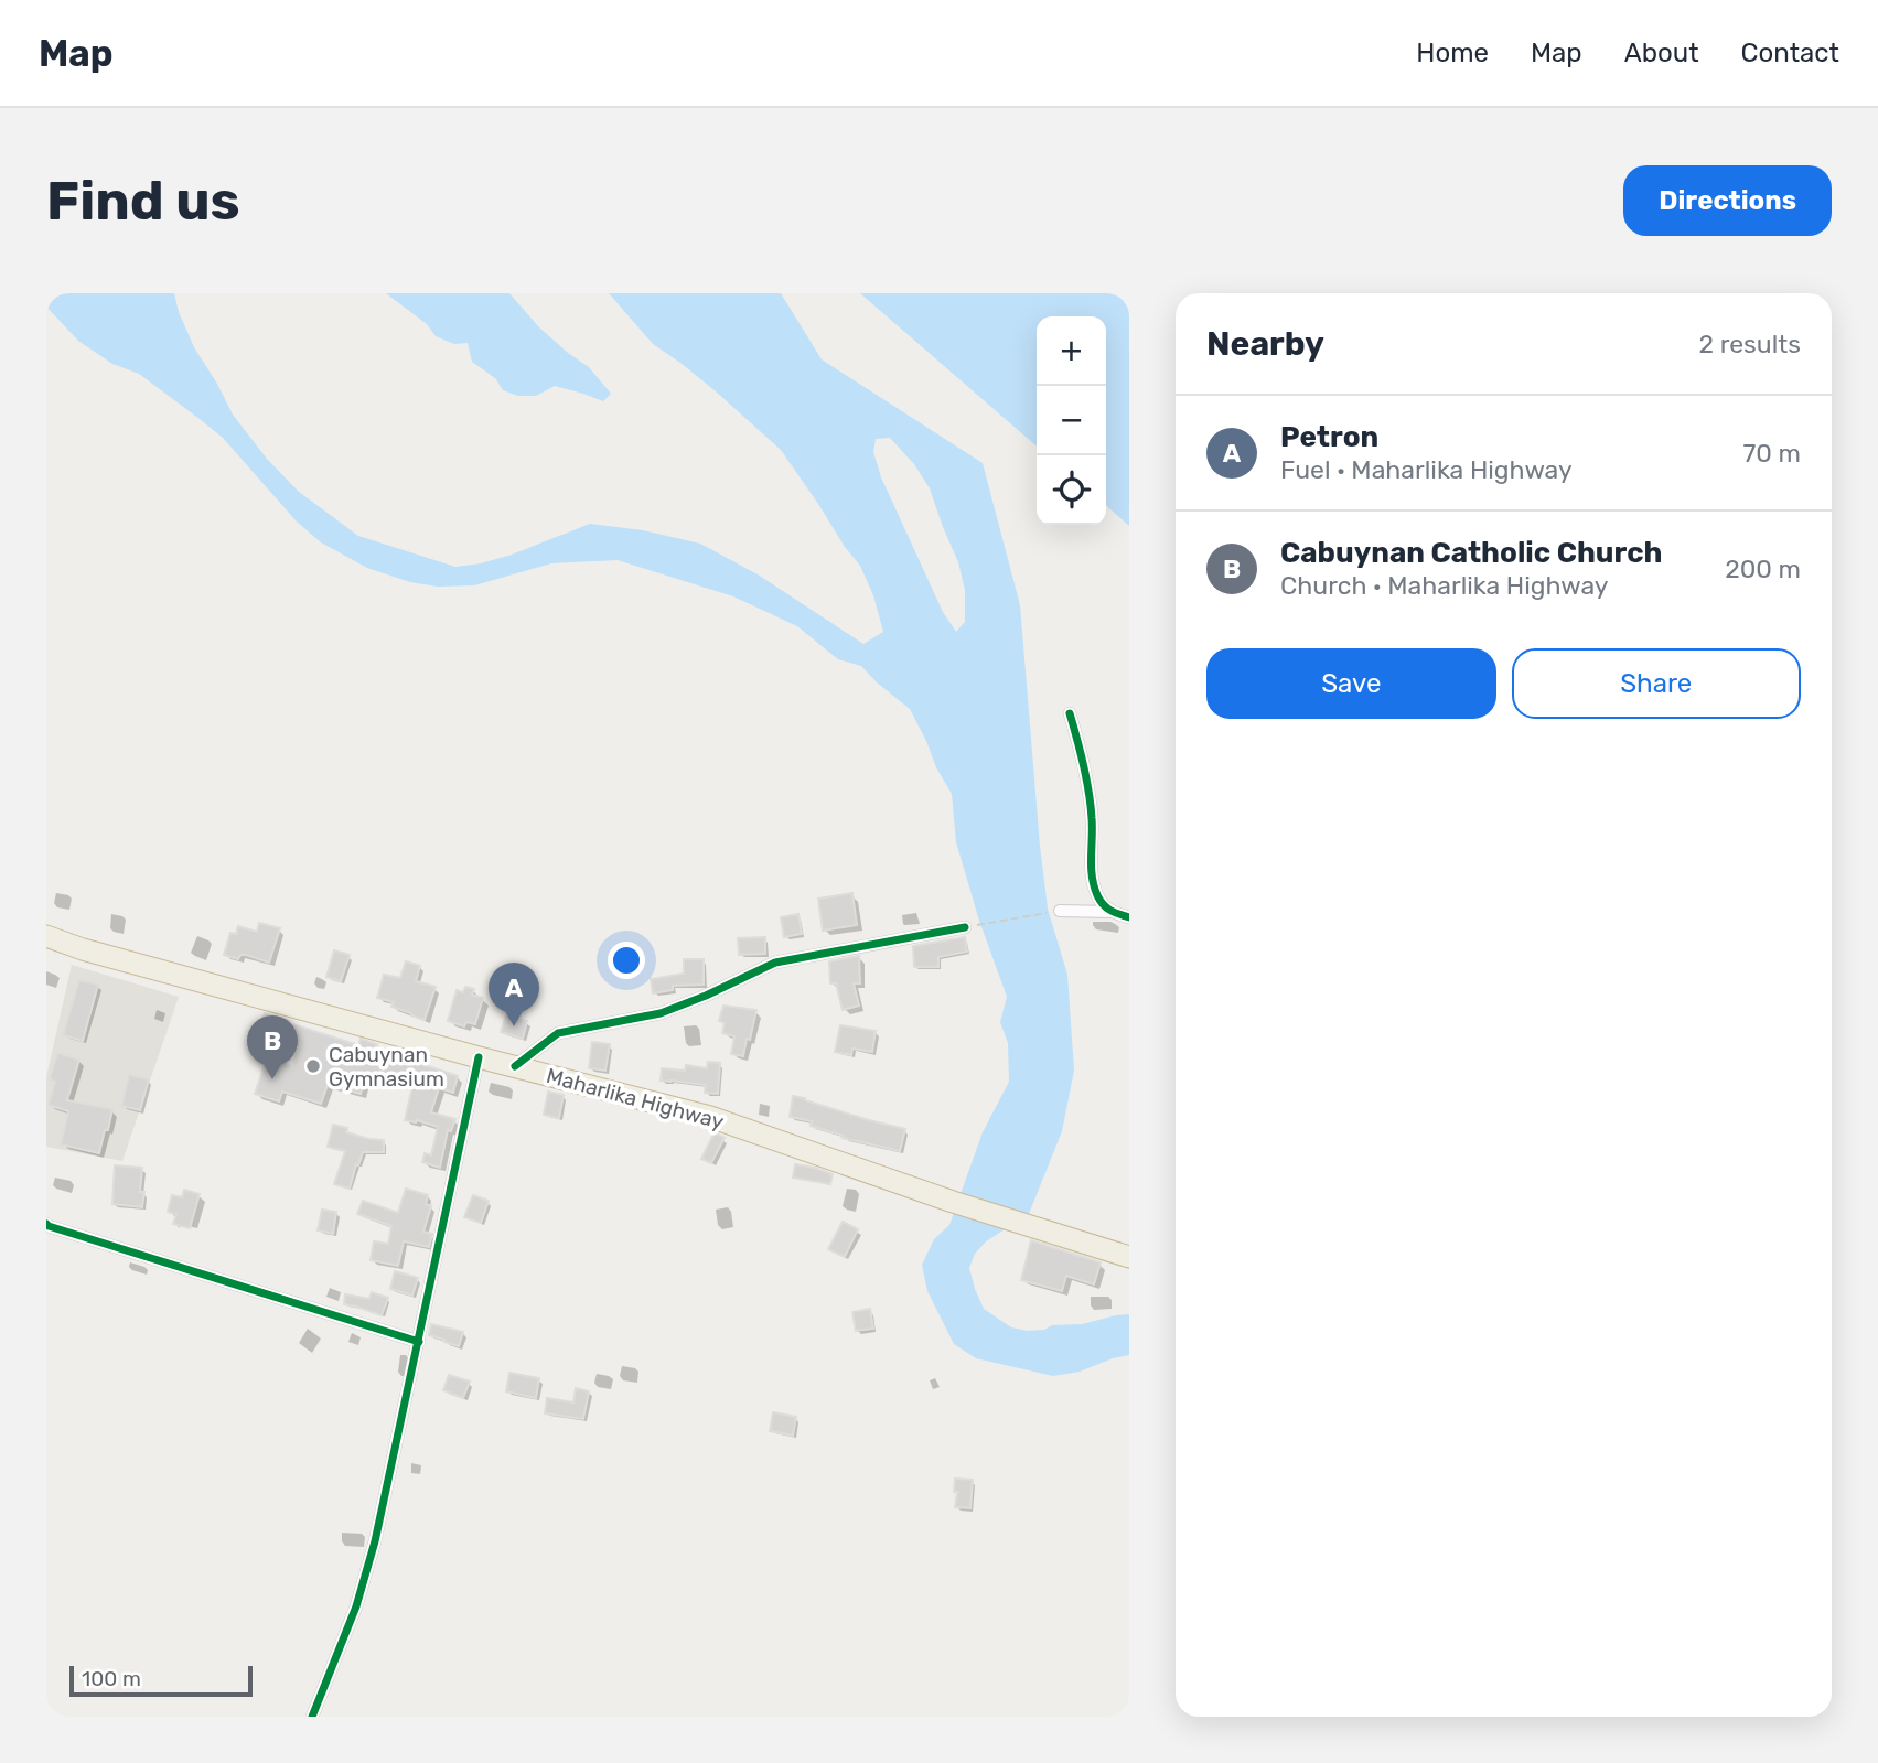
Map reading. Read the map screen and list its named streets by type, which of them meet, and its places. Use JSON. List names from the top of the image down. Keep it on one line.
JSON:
{"streets":{"highway":["Maharlika Highway"]},"places":["Cabuynan Gymnasium"],"scale_bar":"100 m","page":{"header":"Map","nav":["Home","Map","About","Contact"],"buttons":["Directions",["Save","Share"]],"title":"Find us","heading":["Nearby","2 results"],"map_buttons":["+","−"],"list":[{"mark":"A","name":"Petron","note":"Fuel · Maharlika Highway","value":"70 m"},{"mark":"B","name":"Cabuynan Catholic Church","note":"Church · Maharlika Highway","value":"200 m"}],"pins":["A","B"],"scale":"100 m"}}
